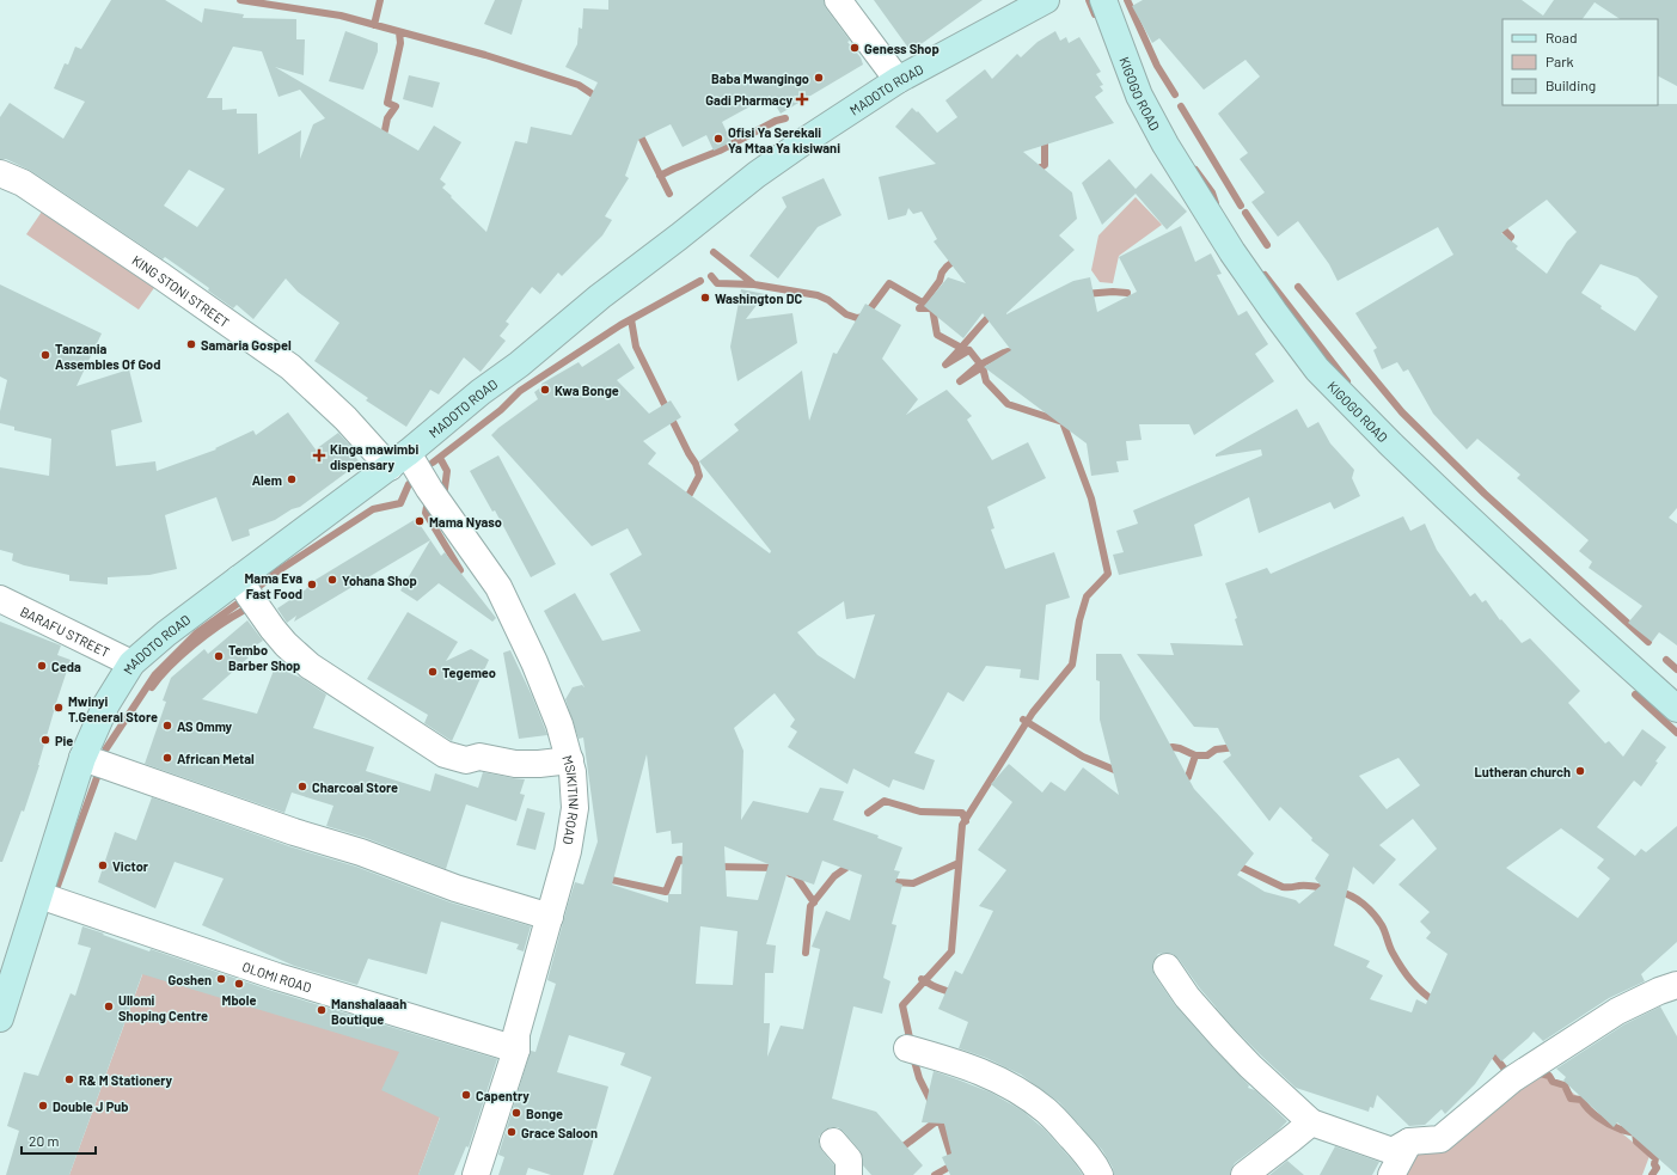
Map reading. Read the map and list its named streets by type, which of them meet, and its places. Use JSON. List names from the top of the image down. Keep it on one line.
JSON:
{"streets":{"main road":["MADOTO ROAD","KIGOGO ROAD"],"street":["KING STONI STREET","BARAFU STREET","MSIKITINI ROAD","OLOMI ROAD"]},"crossings":[["MADOTO ROAD","KING STONI STREET"],["MADOTO ROAD","BARAFU STREET"],["MADOTO ROAD","MSIKITINI ROAD"],["MADOTO ROAD","OLOMI ROAD"],["KING STONI STREET","MSIKITINI ROAD"],["MSIKITINI ROAD","OLOMI ROAD"]],"places":{"other":["Geness Shop","Baba Mwangingo","Ofisi Ya Serekali Ya Mtaa Ya kisiwani","Washington DC","Samaria Gospel","Tanzania Assembles Of God","Kwa Bonge","Alem","Mama Nyaso","Yohana Shop","Mama Eva Fast Food","Tembo Barber Shop","Ceda","Tegemeo","Mwinyi T.General Store","AS Ommy","Pie","African Metal","Lutheran church","Charcoal Store","Victor","Goshen","Mbole","Ullomi Shoping Centre","Manshalaaah Boutique","R& M Stationery","Capentry","Double J Pub","Bonge","Grace Saloon"],"health":["Gadi Pharmacy","Kinga mawimbi dispensary"]},"legend":["Road","Park","Building"],"scale_bar":"20 m"}
